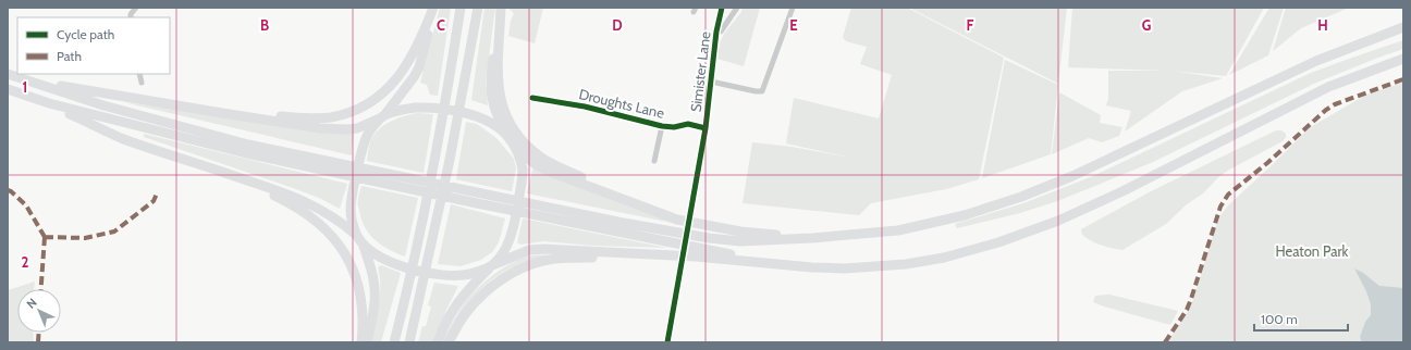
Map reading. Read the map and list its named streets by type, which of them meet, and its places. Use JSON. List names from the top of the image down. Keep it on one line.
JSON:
{"streets":{"street":["Simister Lane","Droughts Lane"]},"crossings":[["Simister Lane","Droughts Lane"]],"parks":["Heaton Park"],"legend":["Cycle path","Path"],"scale_bar":"100 m","north":"top left","grid":{"columns":["B","C","D","E","F","G","H"],"rows":["1","2"]}}
